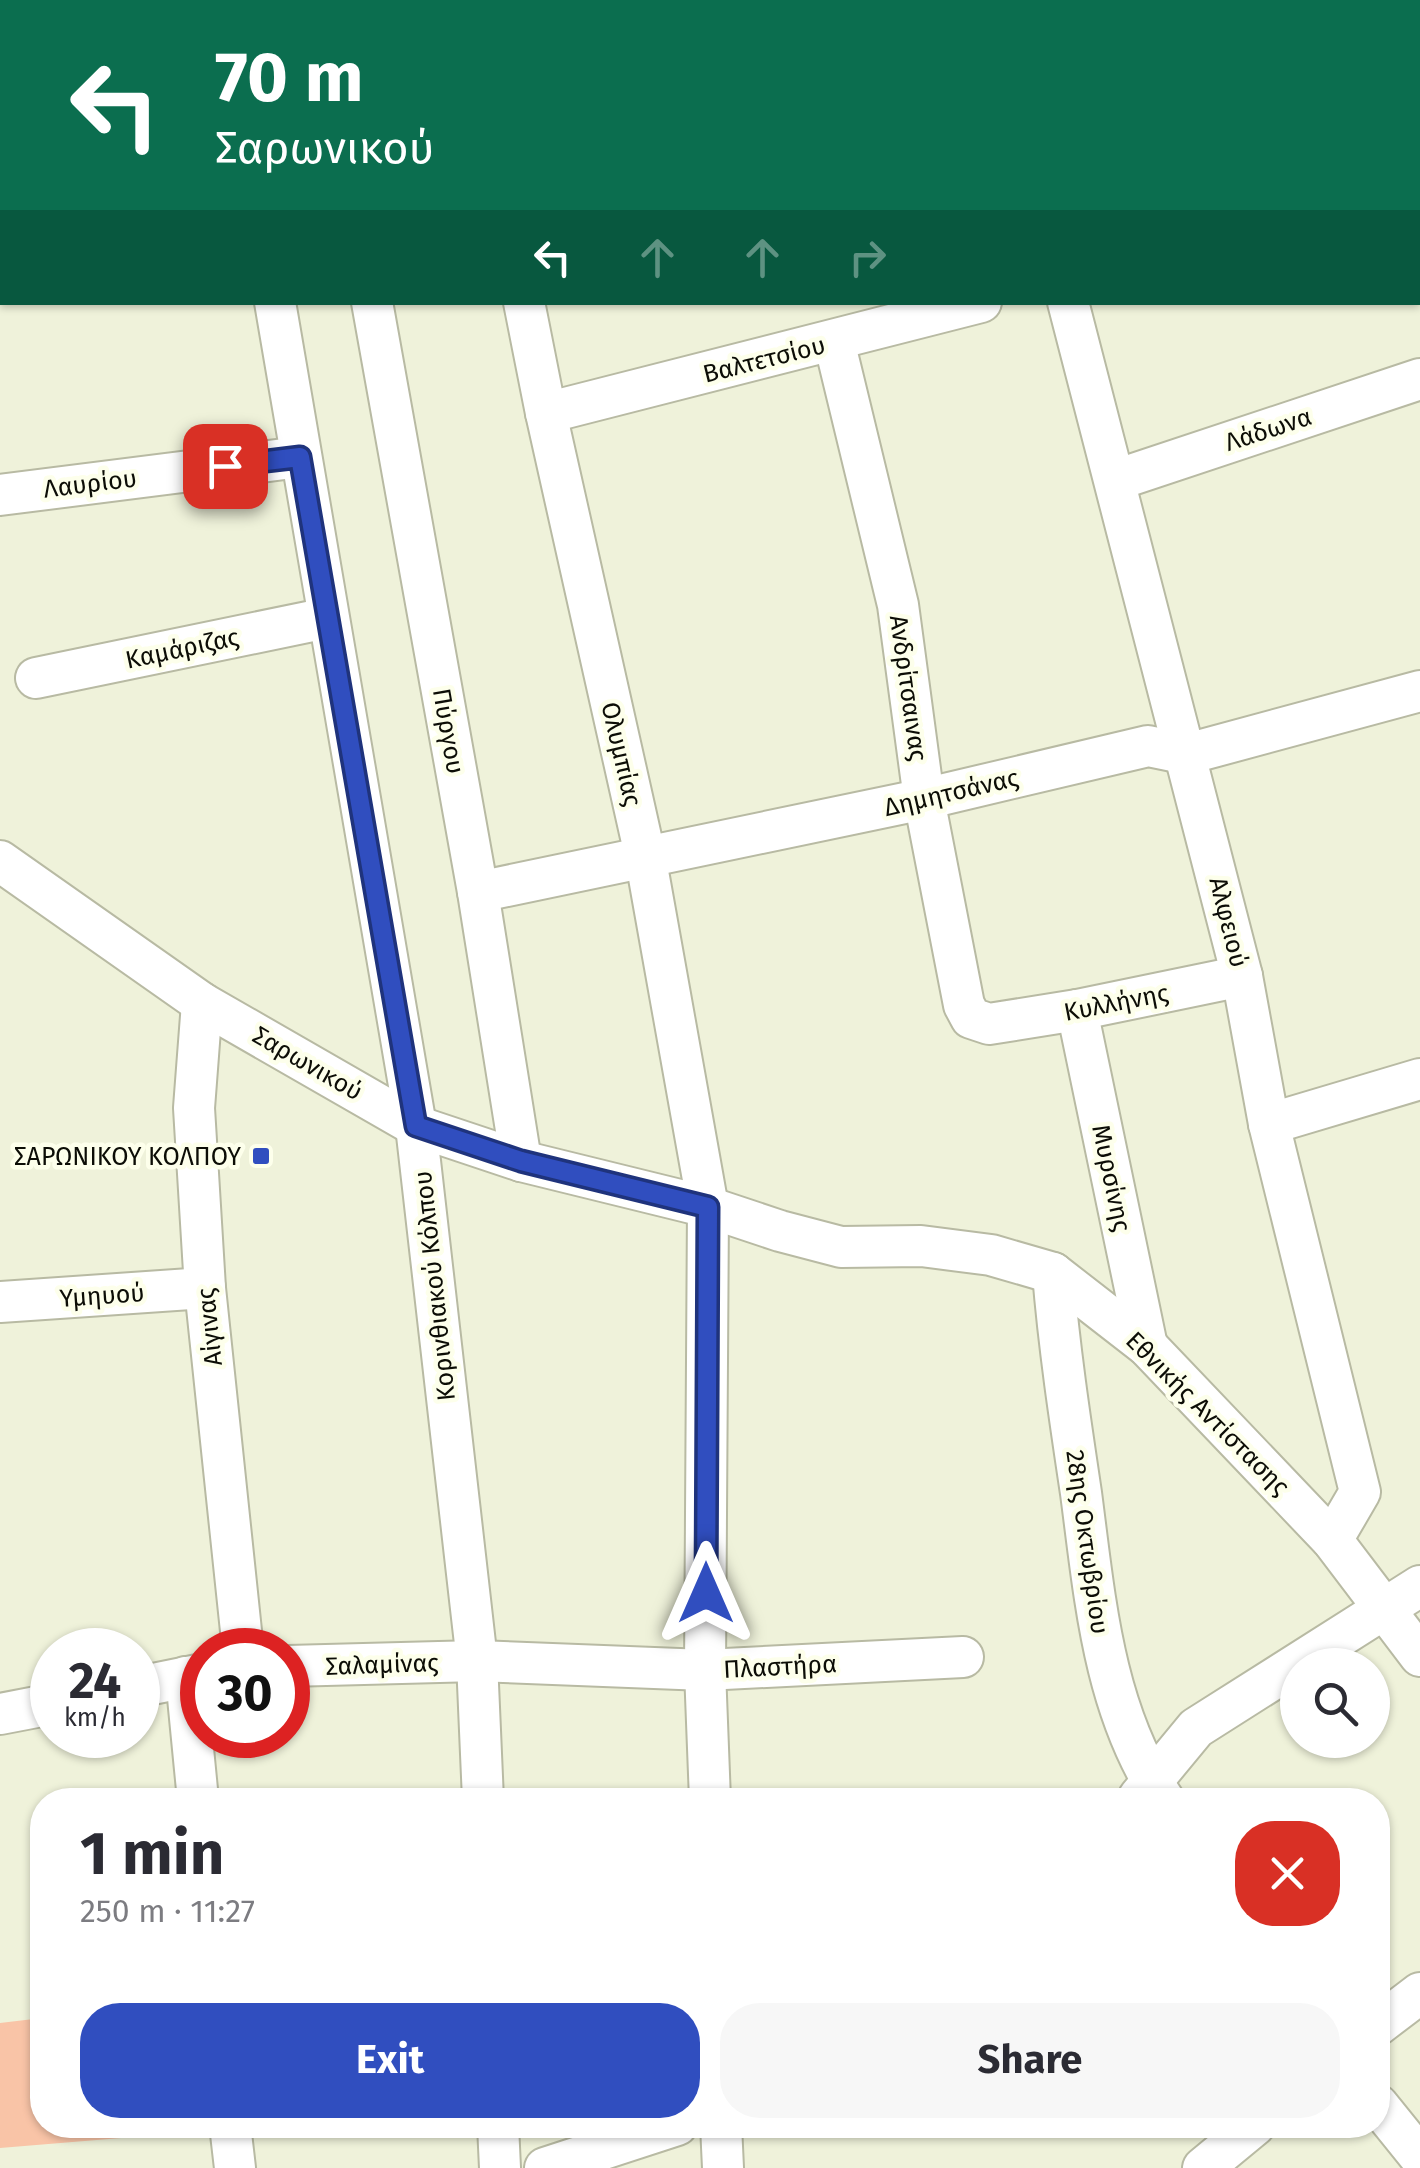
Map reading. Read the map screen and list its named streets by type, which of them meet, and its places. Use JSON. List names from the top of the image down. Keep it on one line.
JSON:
{"streets":{"street":["Βαλτετσίου","Λάδωνα","Λαυρίου","Καμάριζας","Ανδρίτσαινας","Πύργου","Ολυμπίας","Δημητσάνας","Αλφειού","Κυλλήνης","Σαρωνικού","Μυρσίνης","Κορινθιακού Κόλπου","Υμηυού","Αίγινας","Εθνικής Αντίστασης","28ης Οκτωβρίου","Σαλαμίνας","Πλαστήρα"]},"crossings":[["Βαλτετσίου","Ανδρίτσαινας"],["Βαλτετσίου","Ολυμπίας"],["Λάδωνα","Αλφειού"],["Λαυρίου","Κορινθιακού Κόλπου"],["Καμάριζας","Κορινθιακού Κόλπου"],["Ανδρίτσαινας","Δημητσάνας"],["Ανδρίτσαινας","Κυλλήνης"],["Πύργου","Δημητσάνας"],["Πύργου","Σαρωνικού"],["Ολυμπίας","Δημητσάνας"],["Ολυμπίας","Σαρωνικού"],["Ολυμπίας","Εθνικής Αντίστασης"],["Ολυμπίας","Πλαστήρα"],["Δημητσάνας","Αλφειού"],["Αλφειού","Κυλλήνης"],["Αλφειού","Εθνικής Αντίστασης"],["Κυλλήνης","Μυρσίνης"],["Σαρωνικού","Κορινθιακού Κόλπου"],["Σαρωνικού","Αίγινας"],["Σαρωνικού","Εθνικής Αντίστασης"],["Μυρσίνης","Εθνικής Αντίστασης"],["Κορινθιακού Κόλπου","Σαλαμίνας"],["Κορινθιακού Κόλπου","Πλαστήρα"],["Υμηυού","Αίγινας"],["Εθνικής Αντίστασης","28ης Οκτωβρίου"],["Σαλαμίνας","Πλαστήρα"]],"places":{"transit":["ΣΑΡΩΝΙΚΟΥ ΚΟΛΠΟΥ"]},"page":{"turn":["70 m","Σαρωνικού"],"speed":"24 km/h","limit":"30","heading":["1 min","250 m · 11:27"],"buttons":["Exit","Share"]}}
